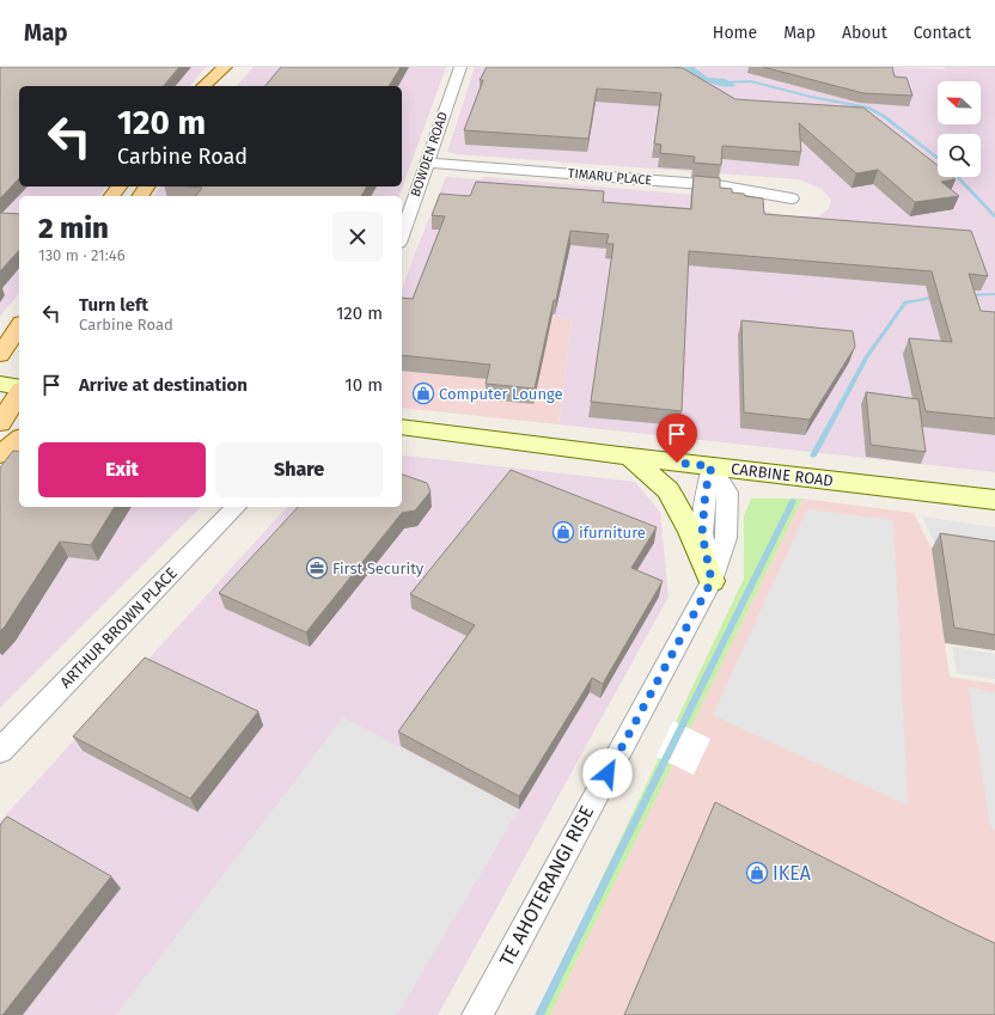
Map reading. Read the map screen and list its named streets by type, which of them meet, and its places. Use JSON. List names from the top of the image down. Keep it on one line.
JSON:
{"streets":{"main road":["CARBINE ROAD"],"street":["BOWDEN ROAD","TIMARU PLACE","ARTHUR BROWN PLACE","TE AHOTERANGI RISE"]},"crossings":[["BOWDEN ROAD","TIMARU PLACE"]],"places":{"shop":["Computer Lounge","ifurniture","IKEA"],"office":["First Security"]},"north":"left","page":{"header":"Map","nav":["Home","Map","About","Contact"],"turn":["120 m","Carbine Road"],"heading":["2 min","130 m · 21:46"],"list":[{"name":"Turn left","note":"Carbine Road","value":"120 m"},{"name":"Arrive at destination","value":"10 m"}],"buttons":["Exit","Share"]}}
